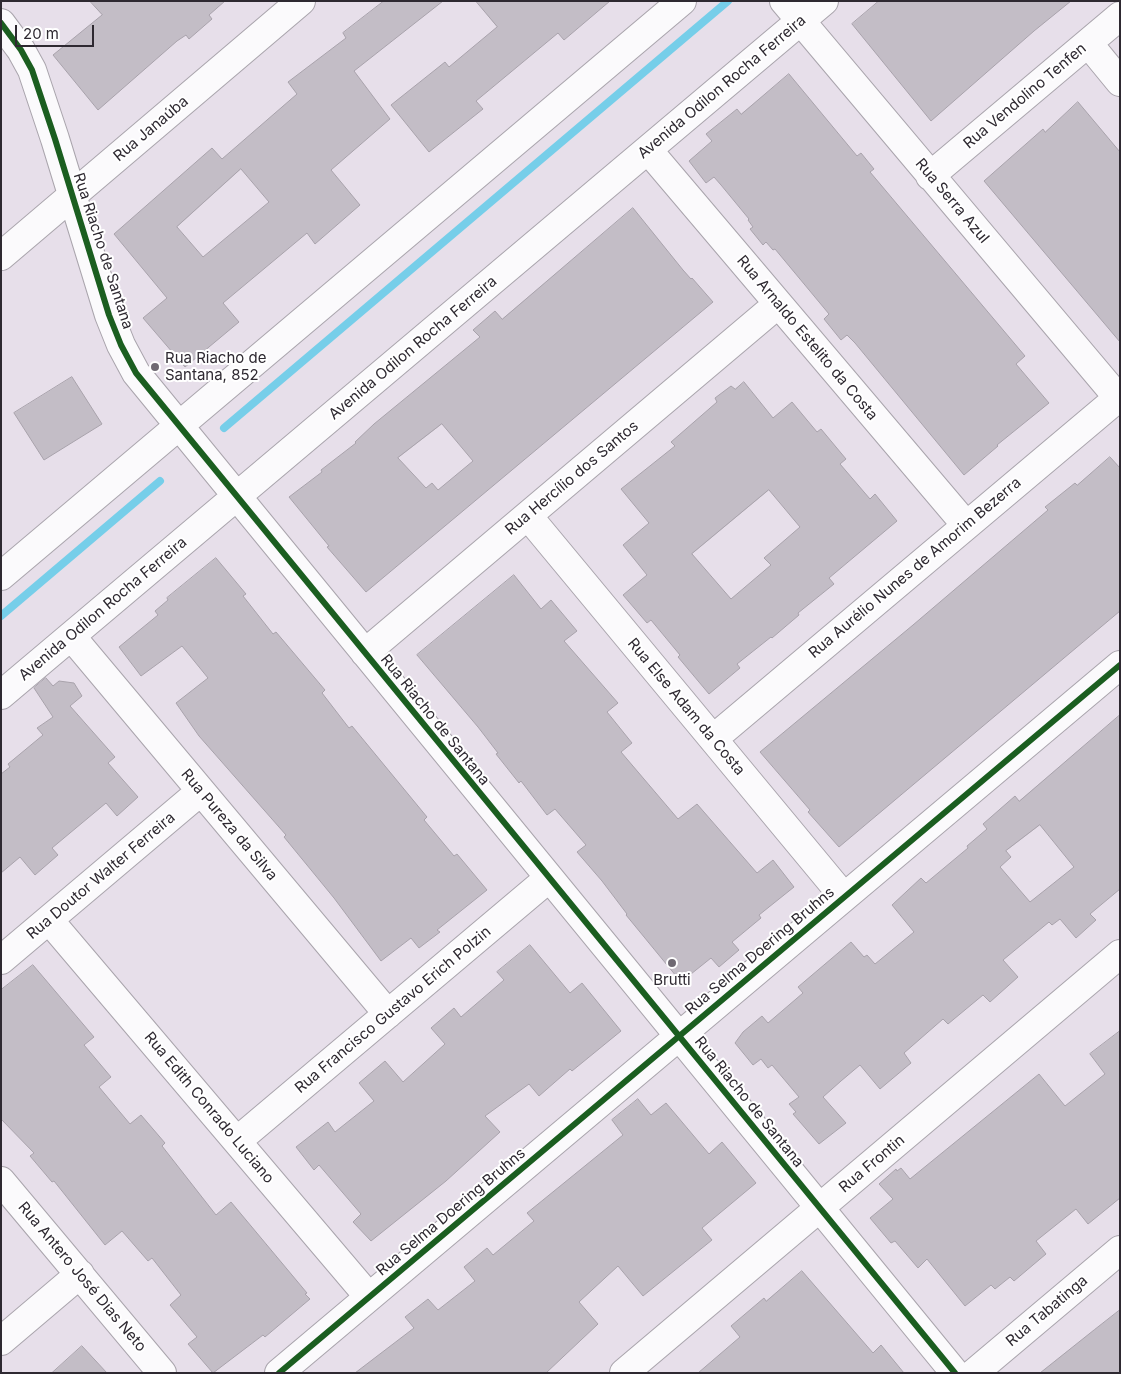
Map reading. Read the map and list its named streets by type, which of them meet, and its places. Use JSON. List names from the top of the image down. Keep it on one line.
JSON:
{"streets":{"street":["Avenida Odilon Rocha Ferreira","Rua Vendolino Tenfen","Rua Janaúba","Rua Serra Azul","Rua Riacho de Santana","Rua Arnaldo Estelito da Costa","Rua Hercílio dos Santos","Rua Aurélio Nunes de Amorim Bezerra","Rua Else Adam da Costa","Rua Pureza da Silva","Rua Doutor Walter Ferreira","Rua Selma Doering Bruhns","Rua Francisco Gustavo Erich Polzin","Rua Edith Conrado Luciano","Rua Frontin","Rua Antero José Dias Neto","Rua Tabatinga"]},"crossings":[["Avenida Odilon Rocha Ferreira","Rua Serra Azul"],["Avenida Odilon Rocha Ferreira","Rua Riacho de Santana"],["Avenida Odilon Rocha Ferreira","Rua Arnaldo Estelito da Costa"],["Avenida Odilon Rocha Ferreira","Rua Pureza da Silva"],["Rua Vendolino Tenfen","Rua Serra Azul"],["Rua Janaúba","Rua Riacho de Santana"],["Rua Serra Azul","Rua Aurélio Nunes de Amorim Bezerra"],["Rua Riacho de Santana","Rua Hercílio dos Santos"],["Rua Riacho de Santana","Rua Selma Doering Bruhns"],["Rua Riacho de Santana","Rua Francisco Gustavo Erich Polzin"],["Rua Riacho de Santana","Rua Frontin"],["Rua Arnaldo Estelito da Costa","Rua Hercílio dos Santos"],["Rua Arnaldo Estelito da Costa","Rua Aurélio Nunes de Amorim Bezerra"],["Rua Hercílio dos Santos","Rua Else Adam da Costa"],["Rua Aurélio Nunes de Amorim Bezerra","Rua Else Adam da Costa"],["Rua Else Adam da Costa","Rua Selma Doering Bruhns"],["Rua Pureza da Silva","Rua Doutor Walter Ferreira"],["Rua Pureza da Silva","Rua Francisco Gustavo Erich Polzin"],["Rua Doutor Walter Ferreira","Rua Edith Conrado Luciano"],["Rua Selma Doering Bruhns","Rua Edith Conrado Luciano"],["Rua Francisco Gustavo Erich Polzin","Rua Edith Conrado Luciano"]],"places":["Rua Riacho de Santana, 852","Brutti"],"scale_bar":"20 m"}
